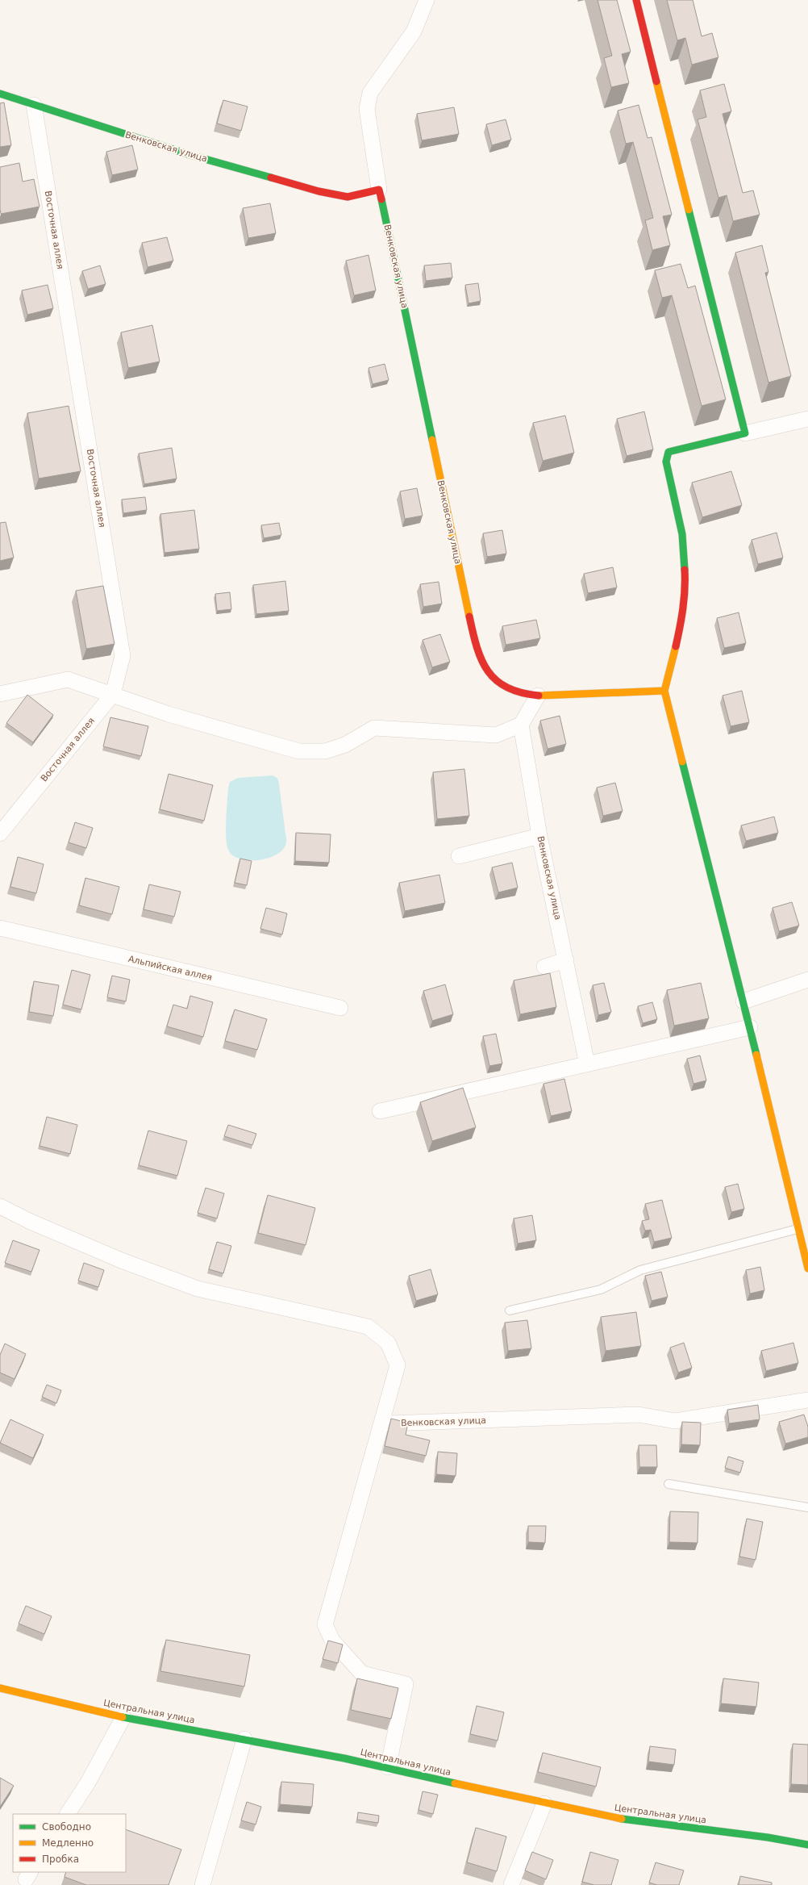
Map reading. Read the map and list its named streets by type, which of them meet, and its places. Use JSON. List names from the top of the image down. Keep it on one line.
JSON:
{"streets":{"street":["Венковская улица","Восточная аллея","Альпийская аллея","Центральная улица"]},"crossings":[["Венковская улица","Восточная аллея"]],"legend":["Свободно","Медленно","Пробка"]}
